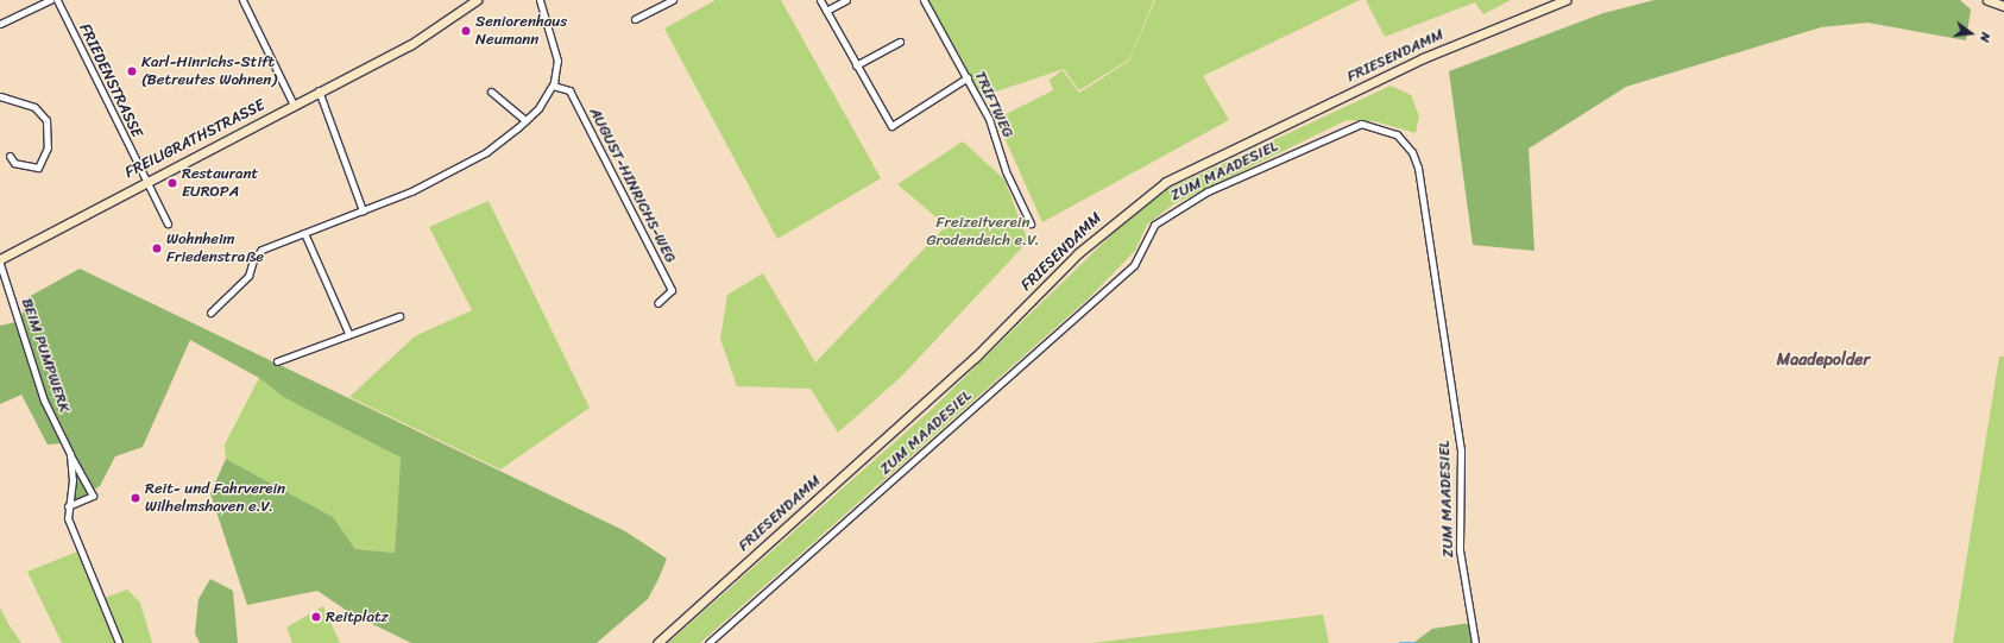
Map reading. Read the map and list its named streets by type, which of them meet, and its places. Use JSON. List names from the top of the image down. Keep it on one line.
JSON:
{"streets":{"main road":["FRIESENDAMM","FREILIGRATHSTRASSE"],"street":["FRIEDENSTRASSE","TRIFTWEG","ZUM MAADESIEL","AUGUST-HINRICHS-WEG","BEIM PUMPWERK"]},"crossings":[["FRIEDENSTRASSE","FREILIGRATHSTRASSE"]],"districts":["Maadepolder"],"parks":["Freizeitverein Grodendeich e.V."],"places":["Seniorenhaus Neumann","Karl-Hinrichs-Stift (Betreutes Wohnen)","Restaurant EUROPA","Wohnheim Friedenstraße","Reit- und Fahrverein Wilhelmshaven e.V.","Reitplatz"],"north":"right"}
